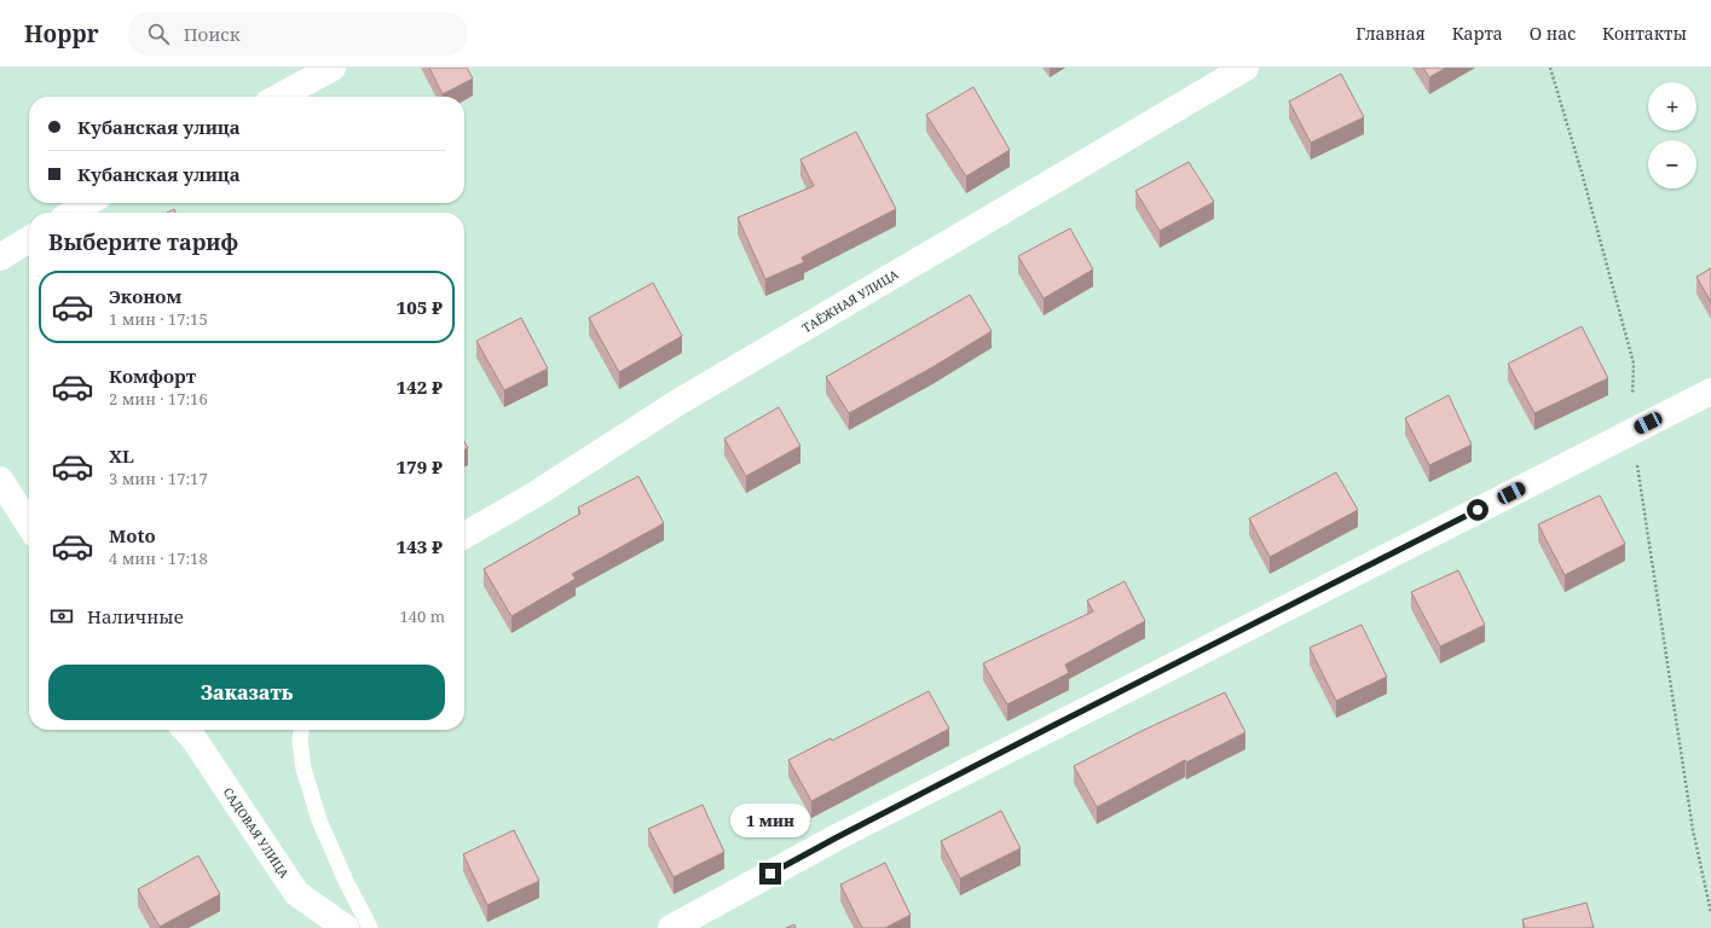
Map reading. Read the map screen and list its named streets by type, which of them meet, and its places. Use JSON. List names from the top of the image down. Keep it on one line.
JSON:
{"streets":{"street":["ТАЁЖНАЯ УЛИЦА","САДОВАЯ УЛИЦА"]},"page":{"header":"Hoppr","search":"Поиск","nav":["Главная","Карта","О нас","Контакты"],"map_buttons":["+","−"],"banner":["Кубанская улица","Кубанская улица"],"heading":"Выберите тариф","list":[{"name":"Эконом","note":"1 мин · 17:15","value":"105 ₽"},{"name":"Комфорт","note":"2 мин · 17:16","value":"142 ₽"},{"name":"XL","note":"3 мин · 17:17","value":"179 ₽"},{"name":"Moto","note":"4 мин · 17:18","value":"143 ₽"}],"pay":["Наличные","140 m"],"buttons":"Заказать","bubble":"1 мин"}}
